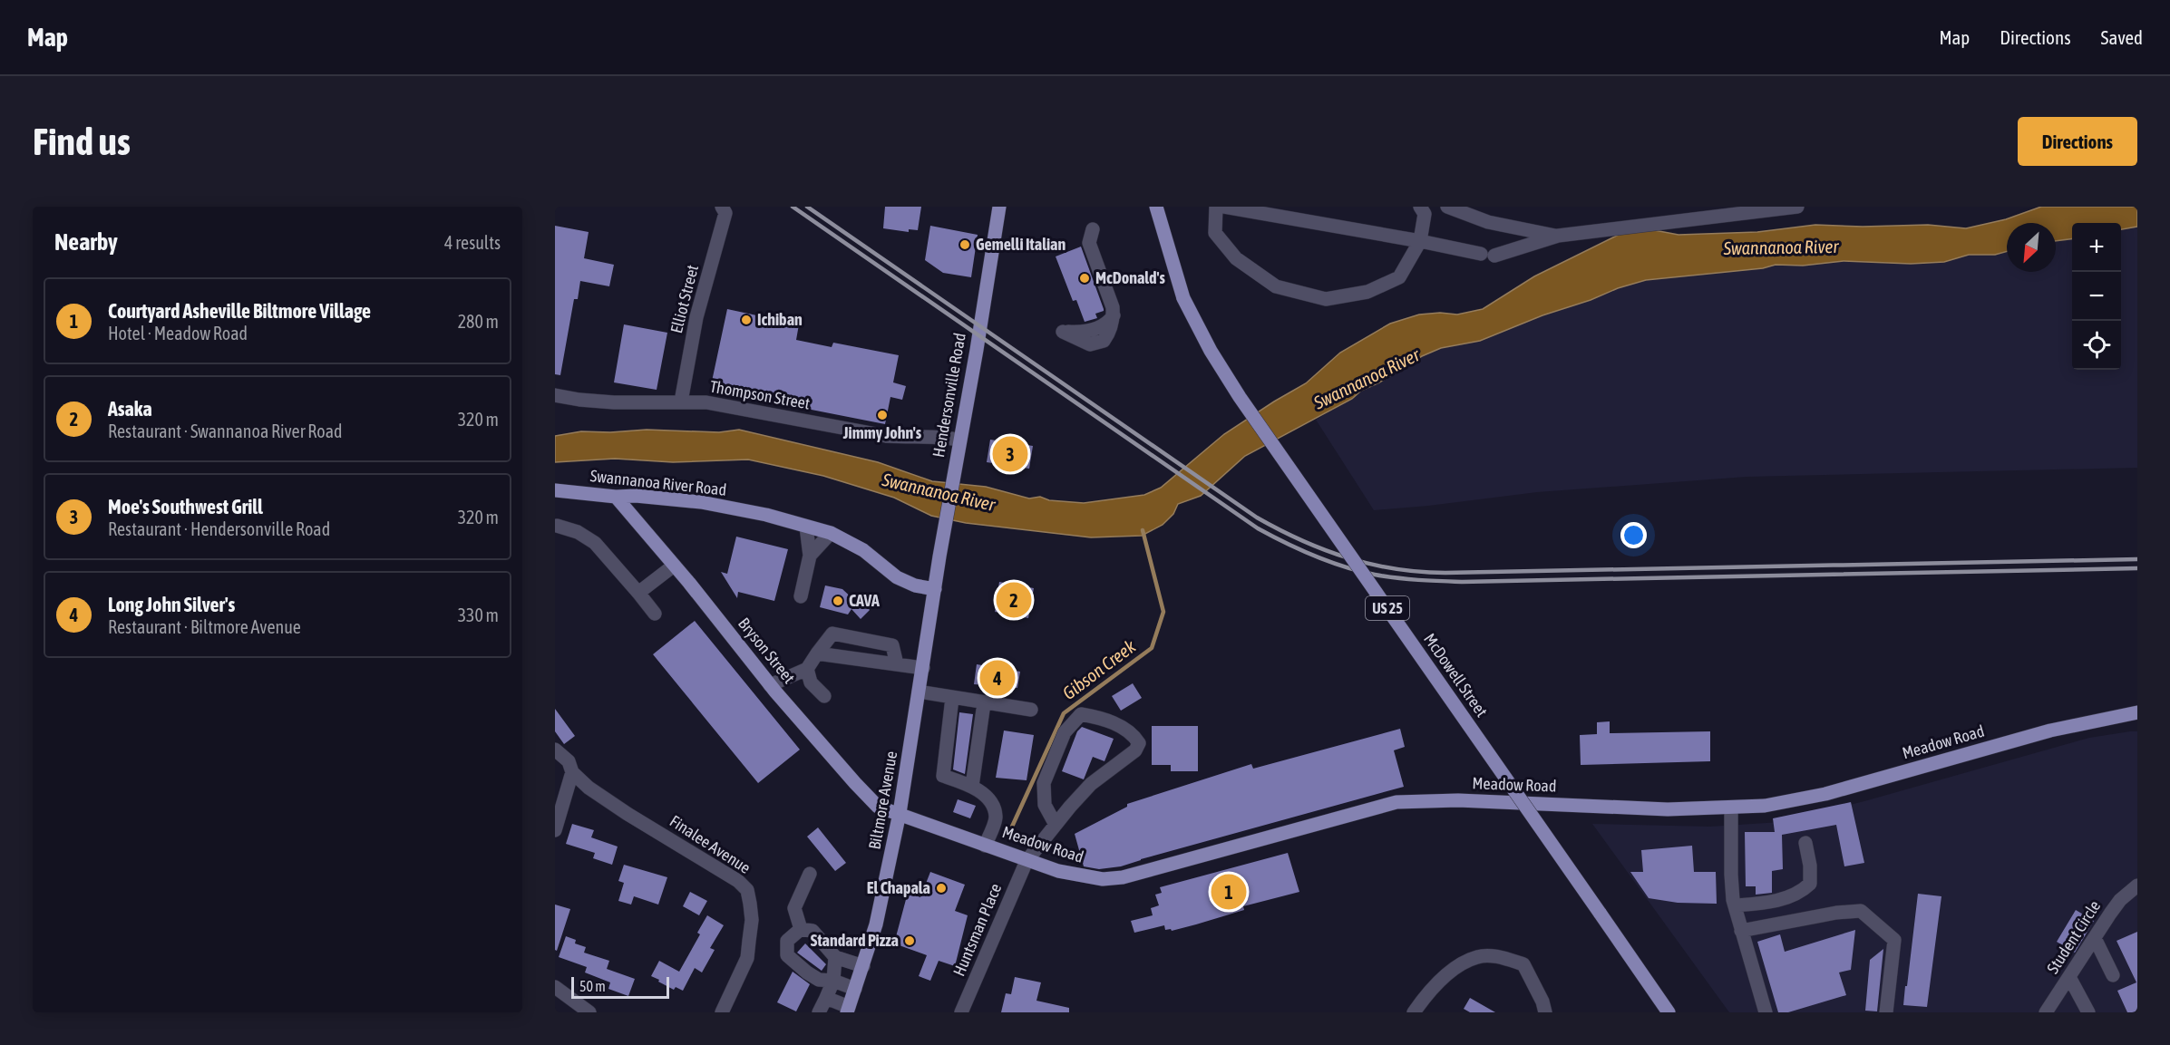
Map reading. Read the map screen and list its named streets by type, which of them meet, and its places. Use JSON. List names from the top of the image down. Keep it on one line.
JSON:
{"streets":{"main road":["Hendersonville Road","Swannanoa River Road","US 25","Bryson Street","McDowell Street","Meadow Road","Biltmore Avenue"],"street":["Elliot Street","Thompson Street","Finalee Avenue","Huntsman Place","Student Circle"]},"crossings":[["Elliot Street","Thompson Street"],["Thompson Street","Hendersonville Road"],["Hendersonville Road","Swannanoa River Road"],["Hendersonville Road","Biltmore Avenue"],["Swannanoa River Road","Bryson Street"],["Swannanoa River Road","Biltmore Avenue"],["Bryson Street","Meadow Road"],["Bryson Street","Biltmore Avenue"],["Meadow Road","Biltmore Avenue"],["Meadow Road","Huntsman Place"]],"water":["Swannanoa River","Gibson Creek"],"places":["Gemelli Italian","McDonald's","Ichiban","Jimmy John's","CAVA","El Chapala","Standard Pizza"],"scale_bar":"50 m","north":"bottom left","page":{"header":"Map","nav":["Map","Directions","Saved"],"buttons":"Directions","title":"Find us","heading":["Nearby","4 results"],"map_buttons":["+","−"],"list":[{"mark":"1","name":"Courtyard Asheville Biltmore Village","note":"Hotel · Meadow Road","value":"280 m"},{"mark":"2","name":"Asaka","note":"Restaurant · Swannanoa River Road","value":"320 m"},{"mark":"3","name":"Moe's Southwest Grill","note":"Restaurant · Hendersonville Road","value":"320 m"},{"mark":"4","name":"Long John Silver's","note":"Restaurant · Biltmore Avenue","value":"330 m"}],"pins":["3","2","4","1"],"scale":"50 m"}}
